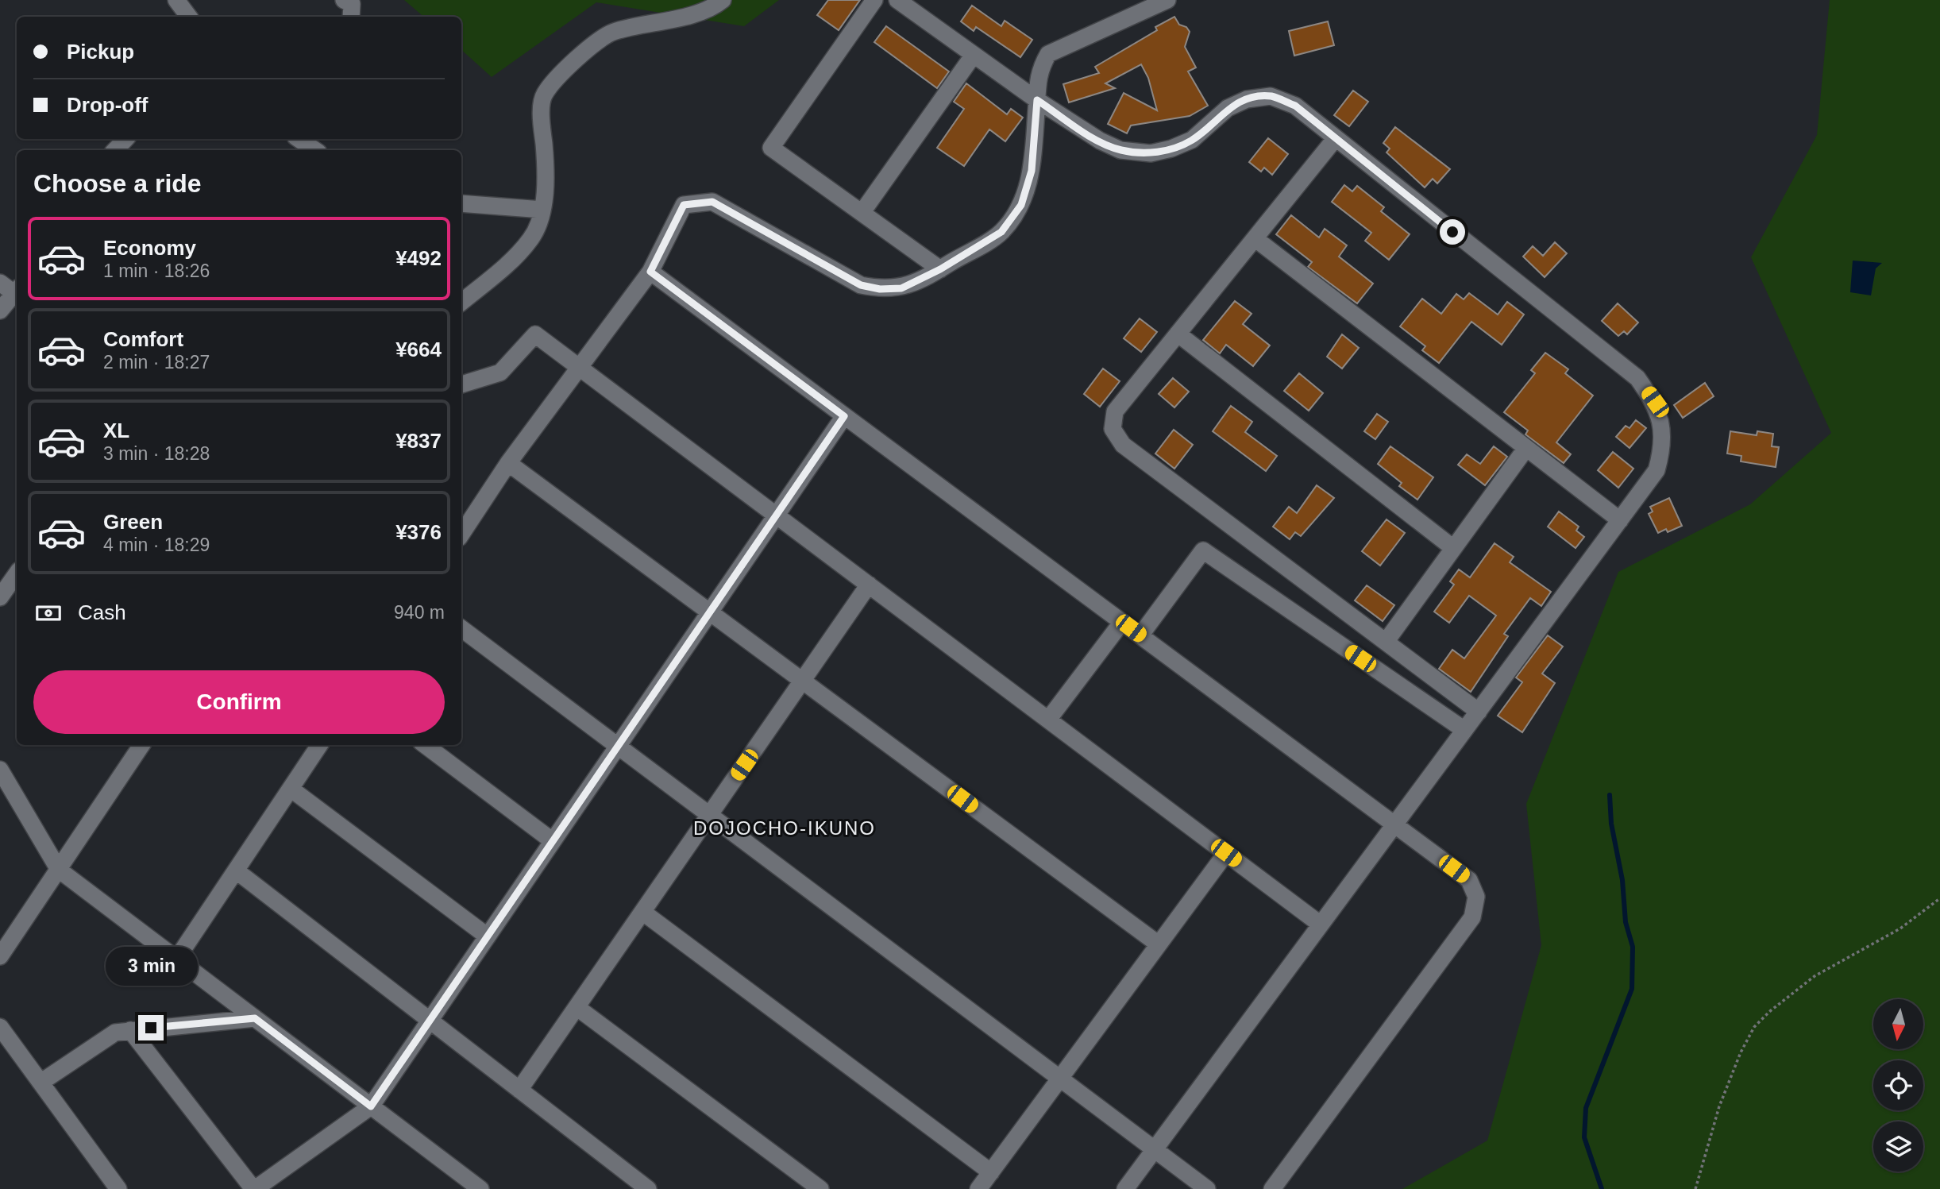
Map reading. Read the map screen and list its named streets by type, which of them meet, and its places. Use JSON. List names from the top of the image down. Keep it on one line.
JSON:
{"districts":["DOJOCHO-IKUNO"],"north":"bottom","page":{"banner":["Pickup","Drop-off"],"heading":"Choose a ride","list":[{"name":"Economy","note":"1 min · 18:26","value":"¥492"},{"name":"Comfort","note":"2 min · 18:27","value":"¥664"},{"name":"XL","note":"3 min · 18:28","value":"¥837"},{"name":"Green","note":"4 min · 18:29","value":"¥376"}],"pay":["Cash","940 m"],"buttons":"Confirm","bubble":"3 min"}}
